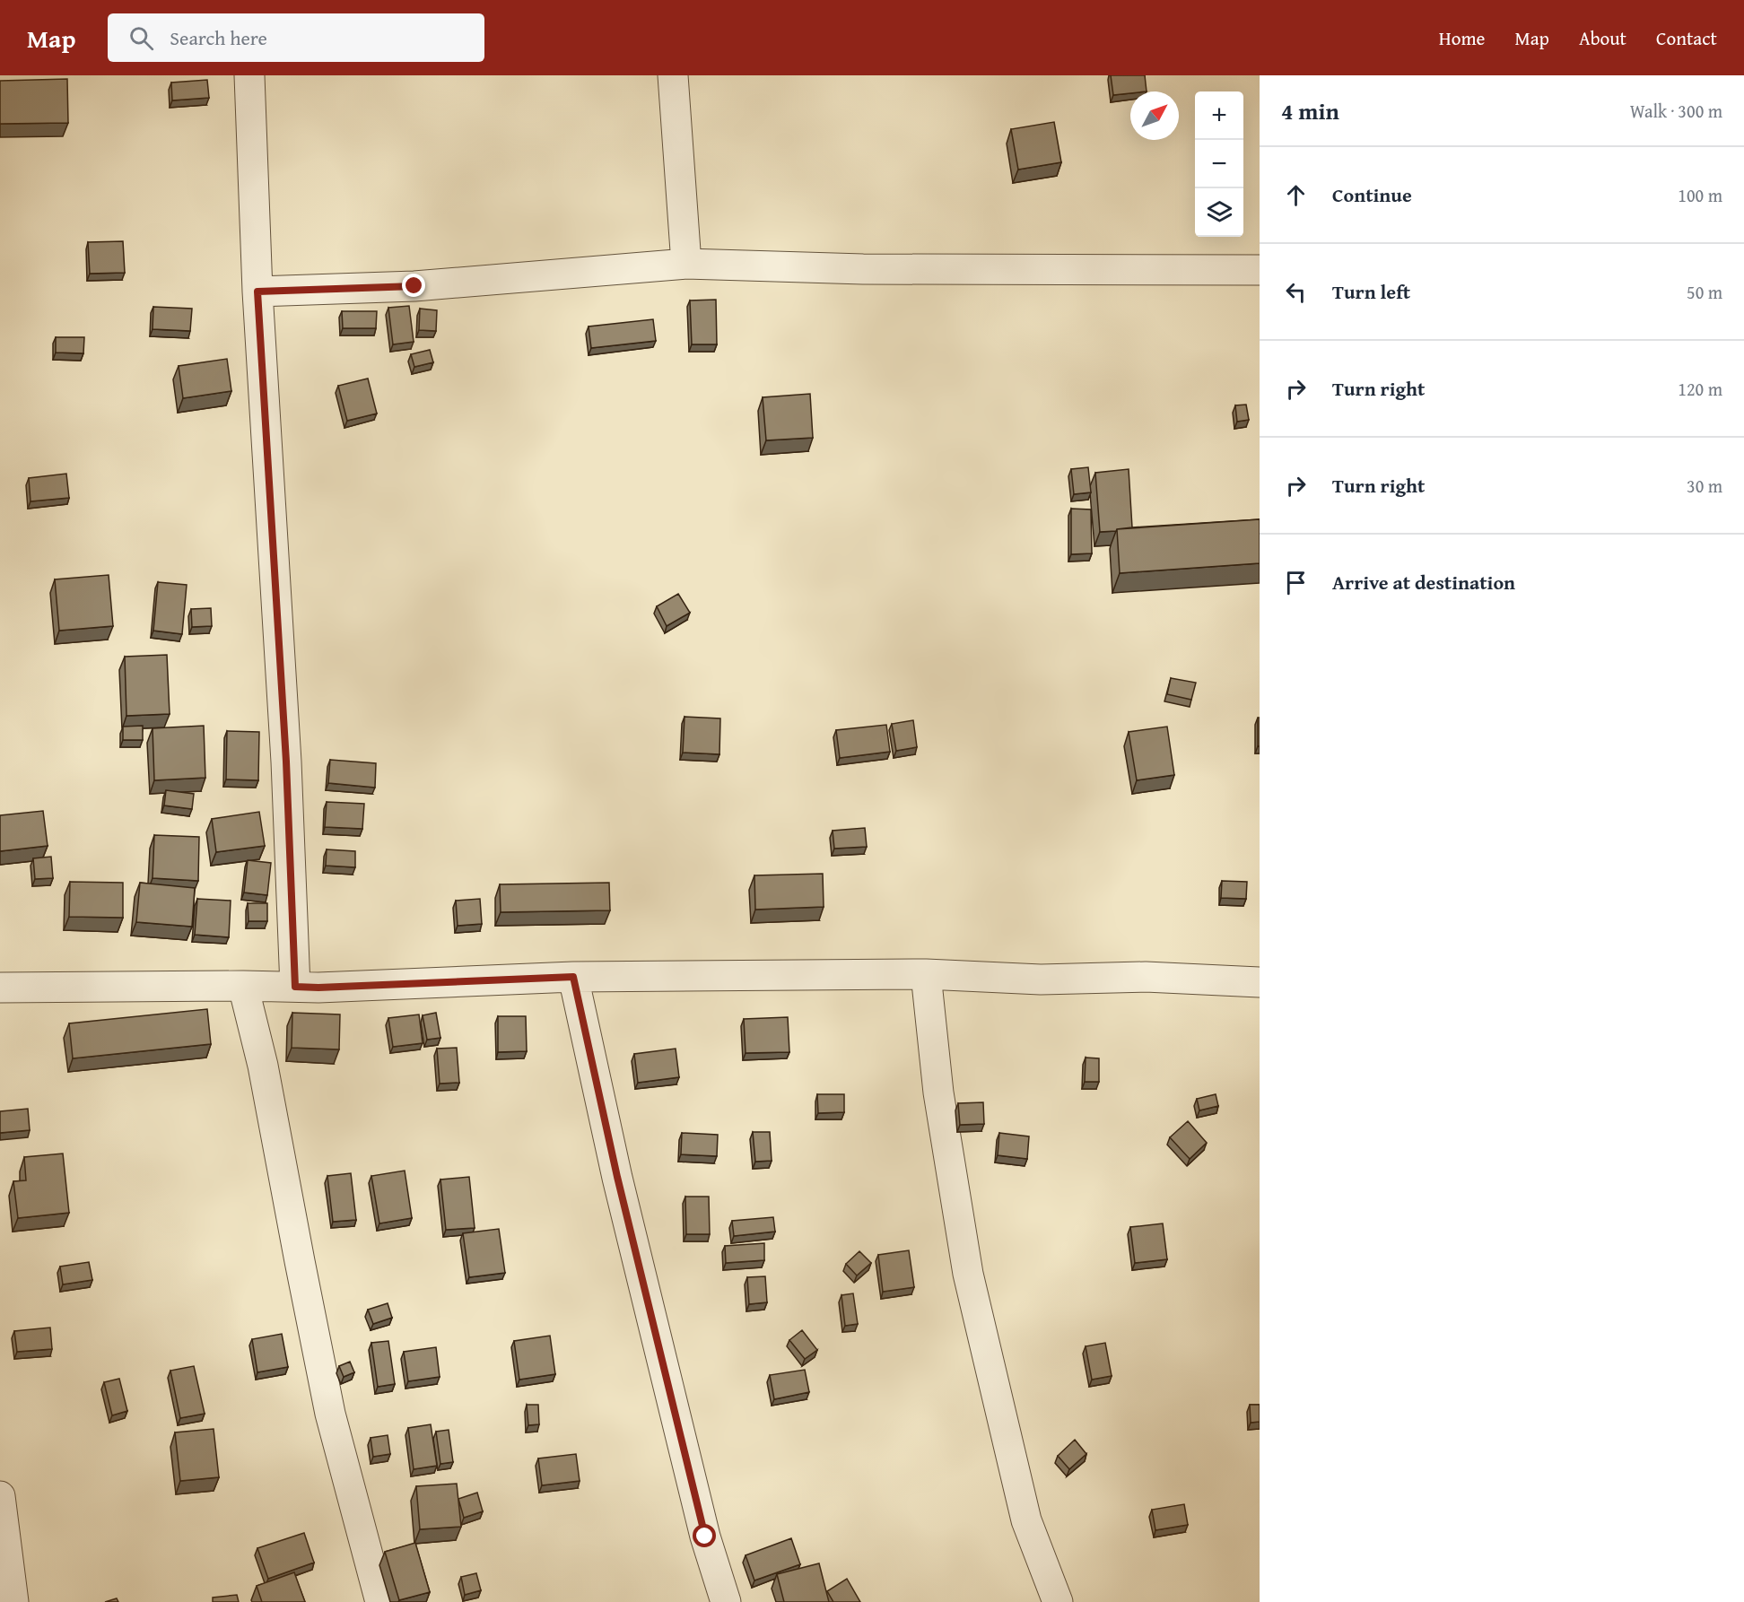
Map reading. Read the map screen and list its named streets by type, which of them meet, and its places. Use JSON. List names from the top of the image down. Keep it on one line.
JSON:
{"north":"top right","page":{"header":"Map","search":"Search here","nav":["Home","Map","About","Contact"],"heading":["4 min","Walk · 300 m"],"map_buttons":["+","−"],"list":[["Continue","100 m"],["Turn left","50 m"],["Turn right","120 m"],["Turn right","30 m"],"Arrive at destination"]}}
